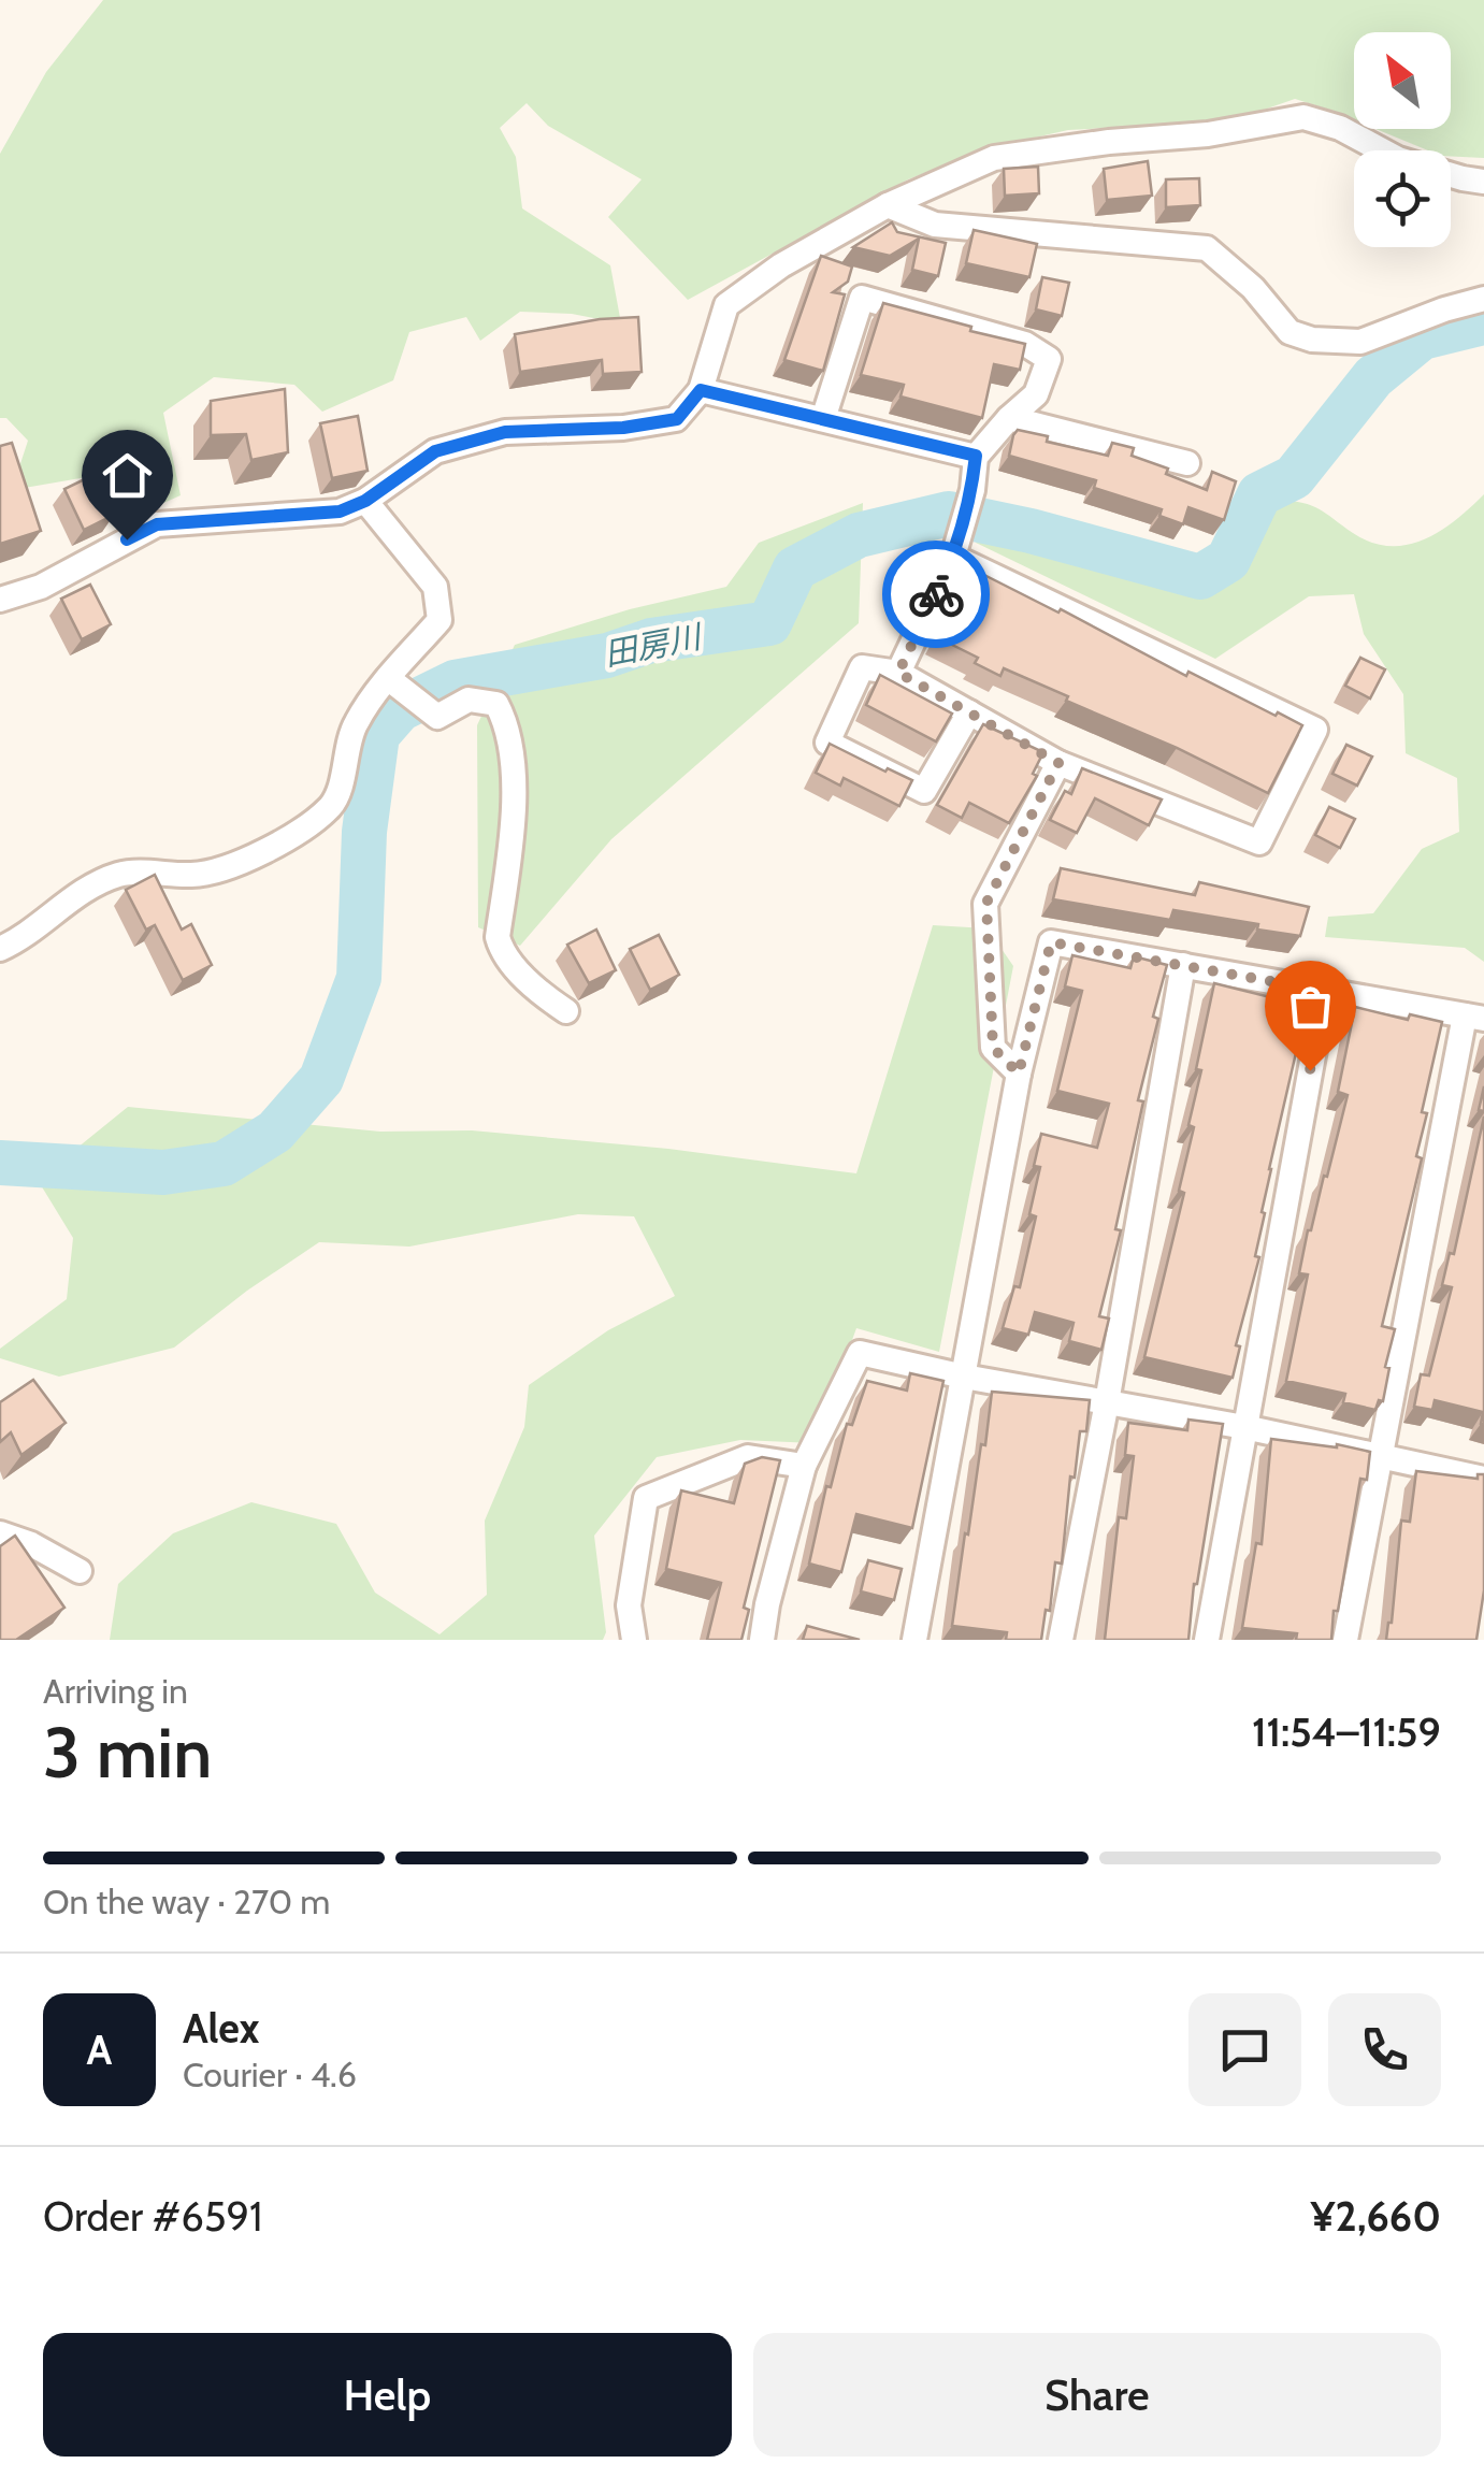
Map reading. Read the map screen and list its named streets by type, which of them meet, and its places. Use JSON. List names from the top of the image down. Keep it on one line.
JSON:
{"water":["田房川"],"north":"top left","page":{"heading":["3 min","Arriving in","11:54–11:59"],"panel":["Alex","Courier · 4.6","Order #6591","¥2,660"],"bar":"On the way · 270 m","round":"A","buttons":["Help","Share"]}}
